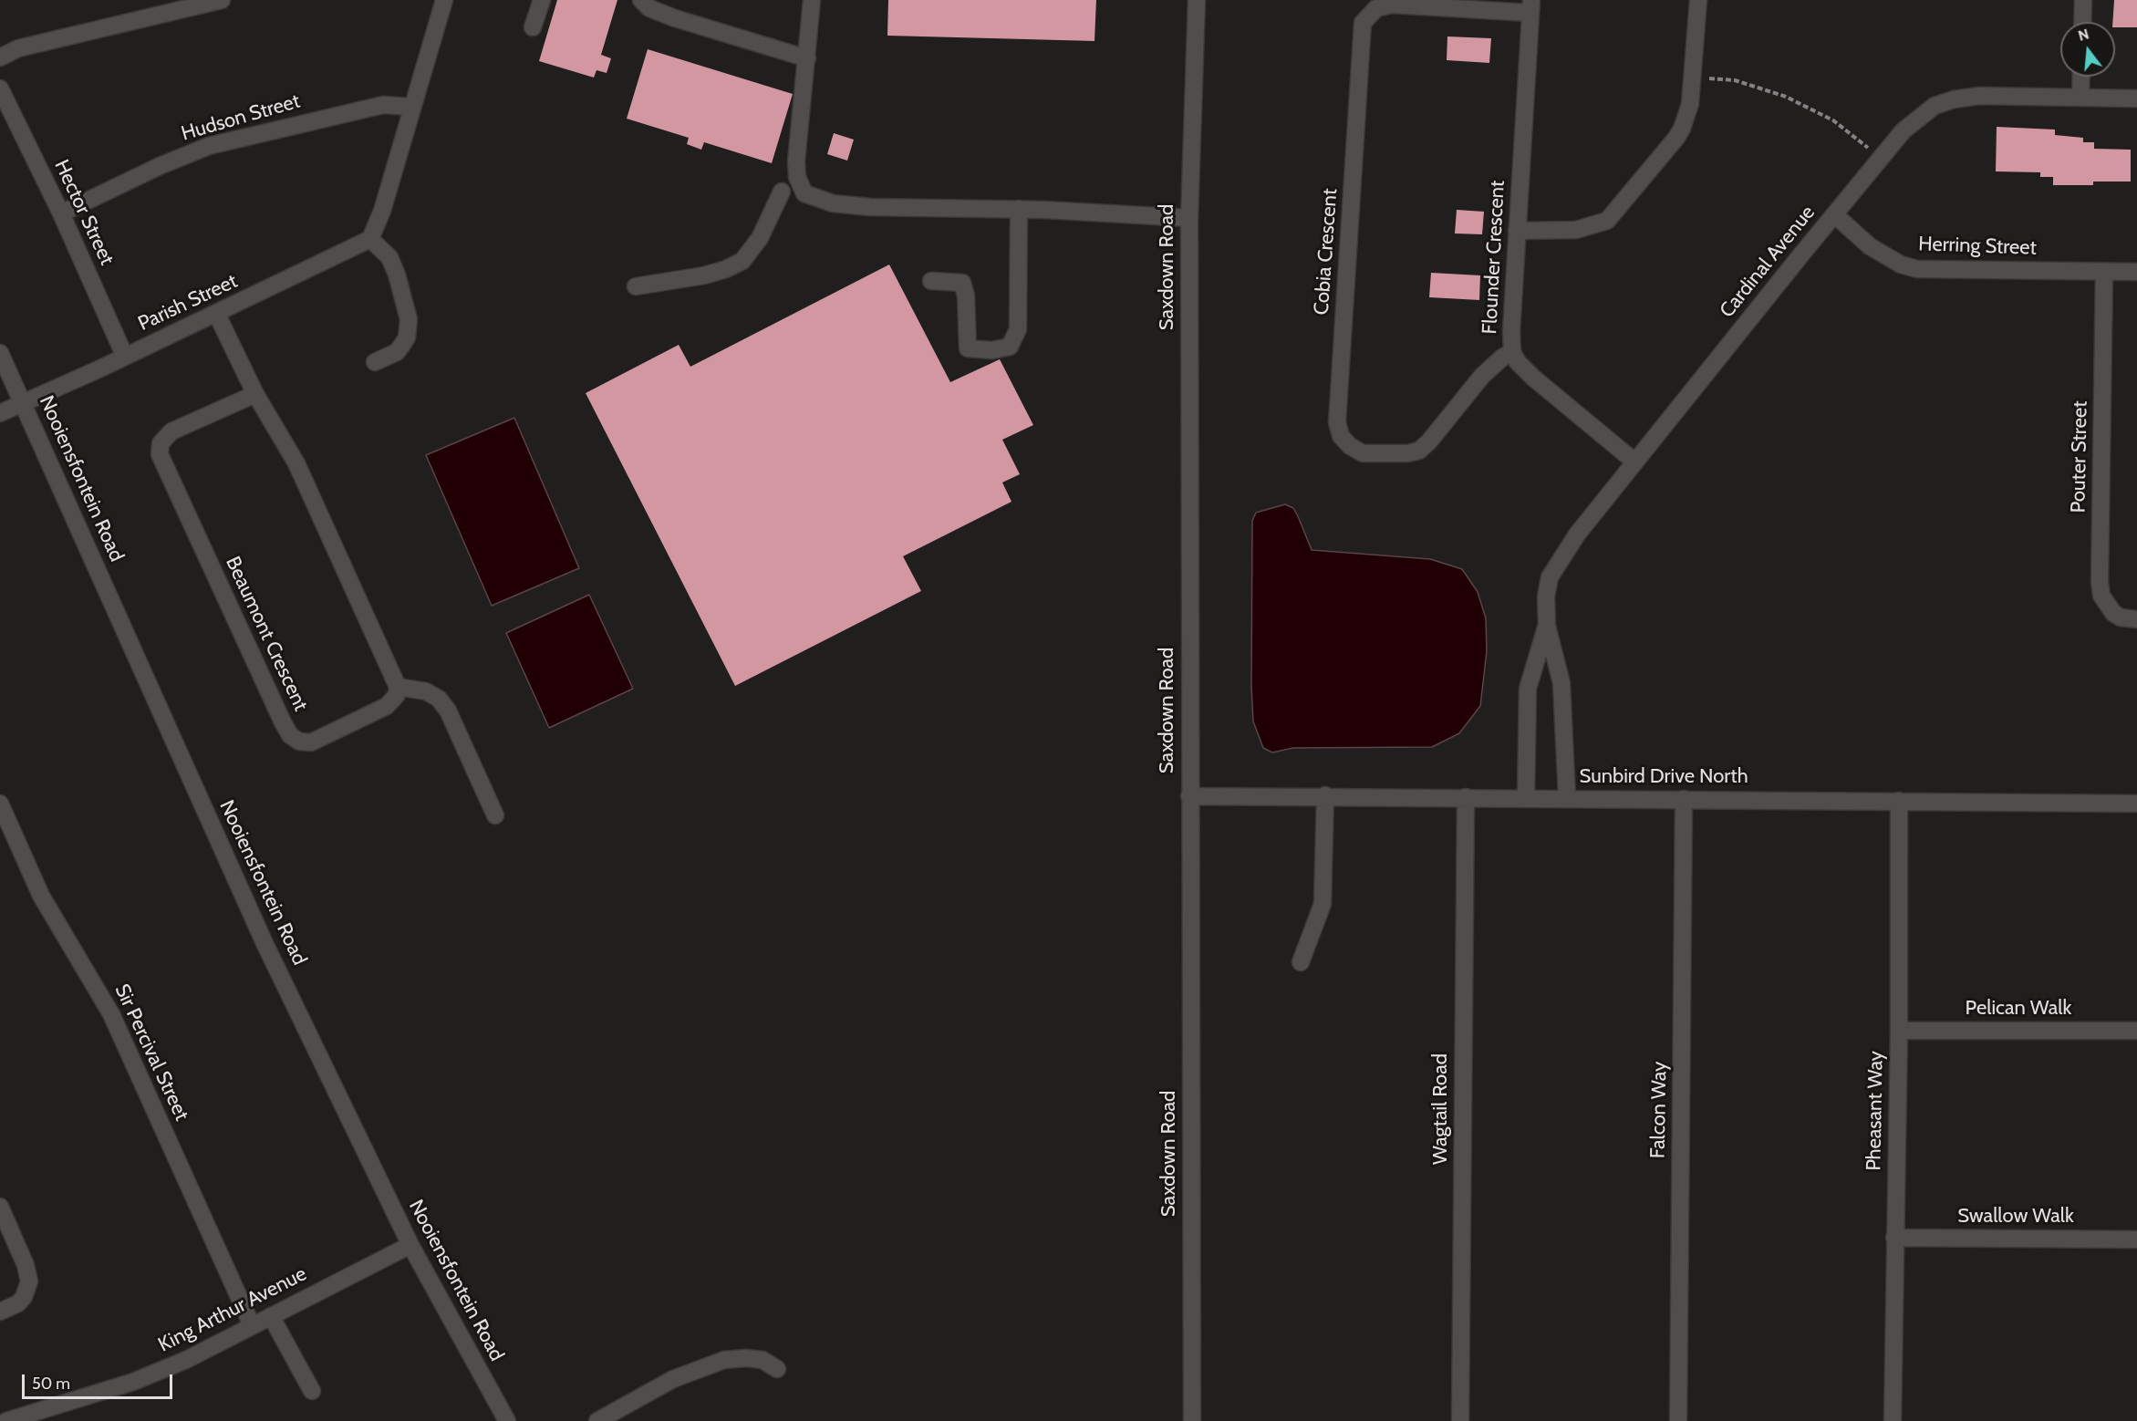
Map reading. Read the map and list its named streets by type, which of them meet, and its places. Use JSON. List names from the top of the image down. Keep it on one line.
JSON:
{"streets":{"street":["Hudson Street","Hector Street","Herring Street","Cobia Crescent","Flounder Crescent","Cardinal Avenue","Saxdown Road","Parish Street","Pouter Street","Nooiensfontein Road","Beaumont Crescent","Sunbird Drive North","Pelican Walk","Sir Percival Street","Wagtail Road","Falcon Way","Pheasant Way","Swallow Walk","King Arthur Avenue"]},"crossings":[["Hudson Street","Hector Street"],["Hector Street","Parish Street"],["Herring Street","Cardinal Avenue"],["Herring Street","Pouter Street"],["Cobia Crescent","Flounder Crescent"],["Flounder Crescent","Cardinal Avenue"],["Cardinal Avenue","Sunbird Drive North"],["Saxdown Road","Sunbird Drive North"],["Parish Street","Nooiensfontein Road"],["Nooiensfontein Road","King Arthur Avenue"],["Sunbird Drive North","Wagtail Road"],["Sunbird Drive North","Falcon Way"],["Sunbird Drive North","Pheasant Way"],["Pelican Walk","Pheasant Way"],["Sir Percival Street","King Arthur Avenue"],["Pheasant Way","Swallow Walk"]],"scale_bar":"50 m","north":"top"}
